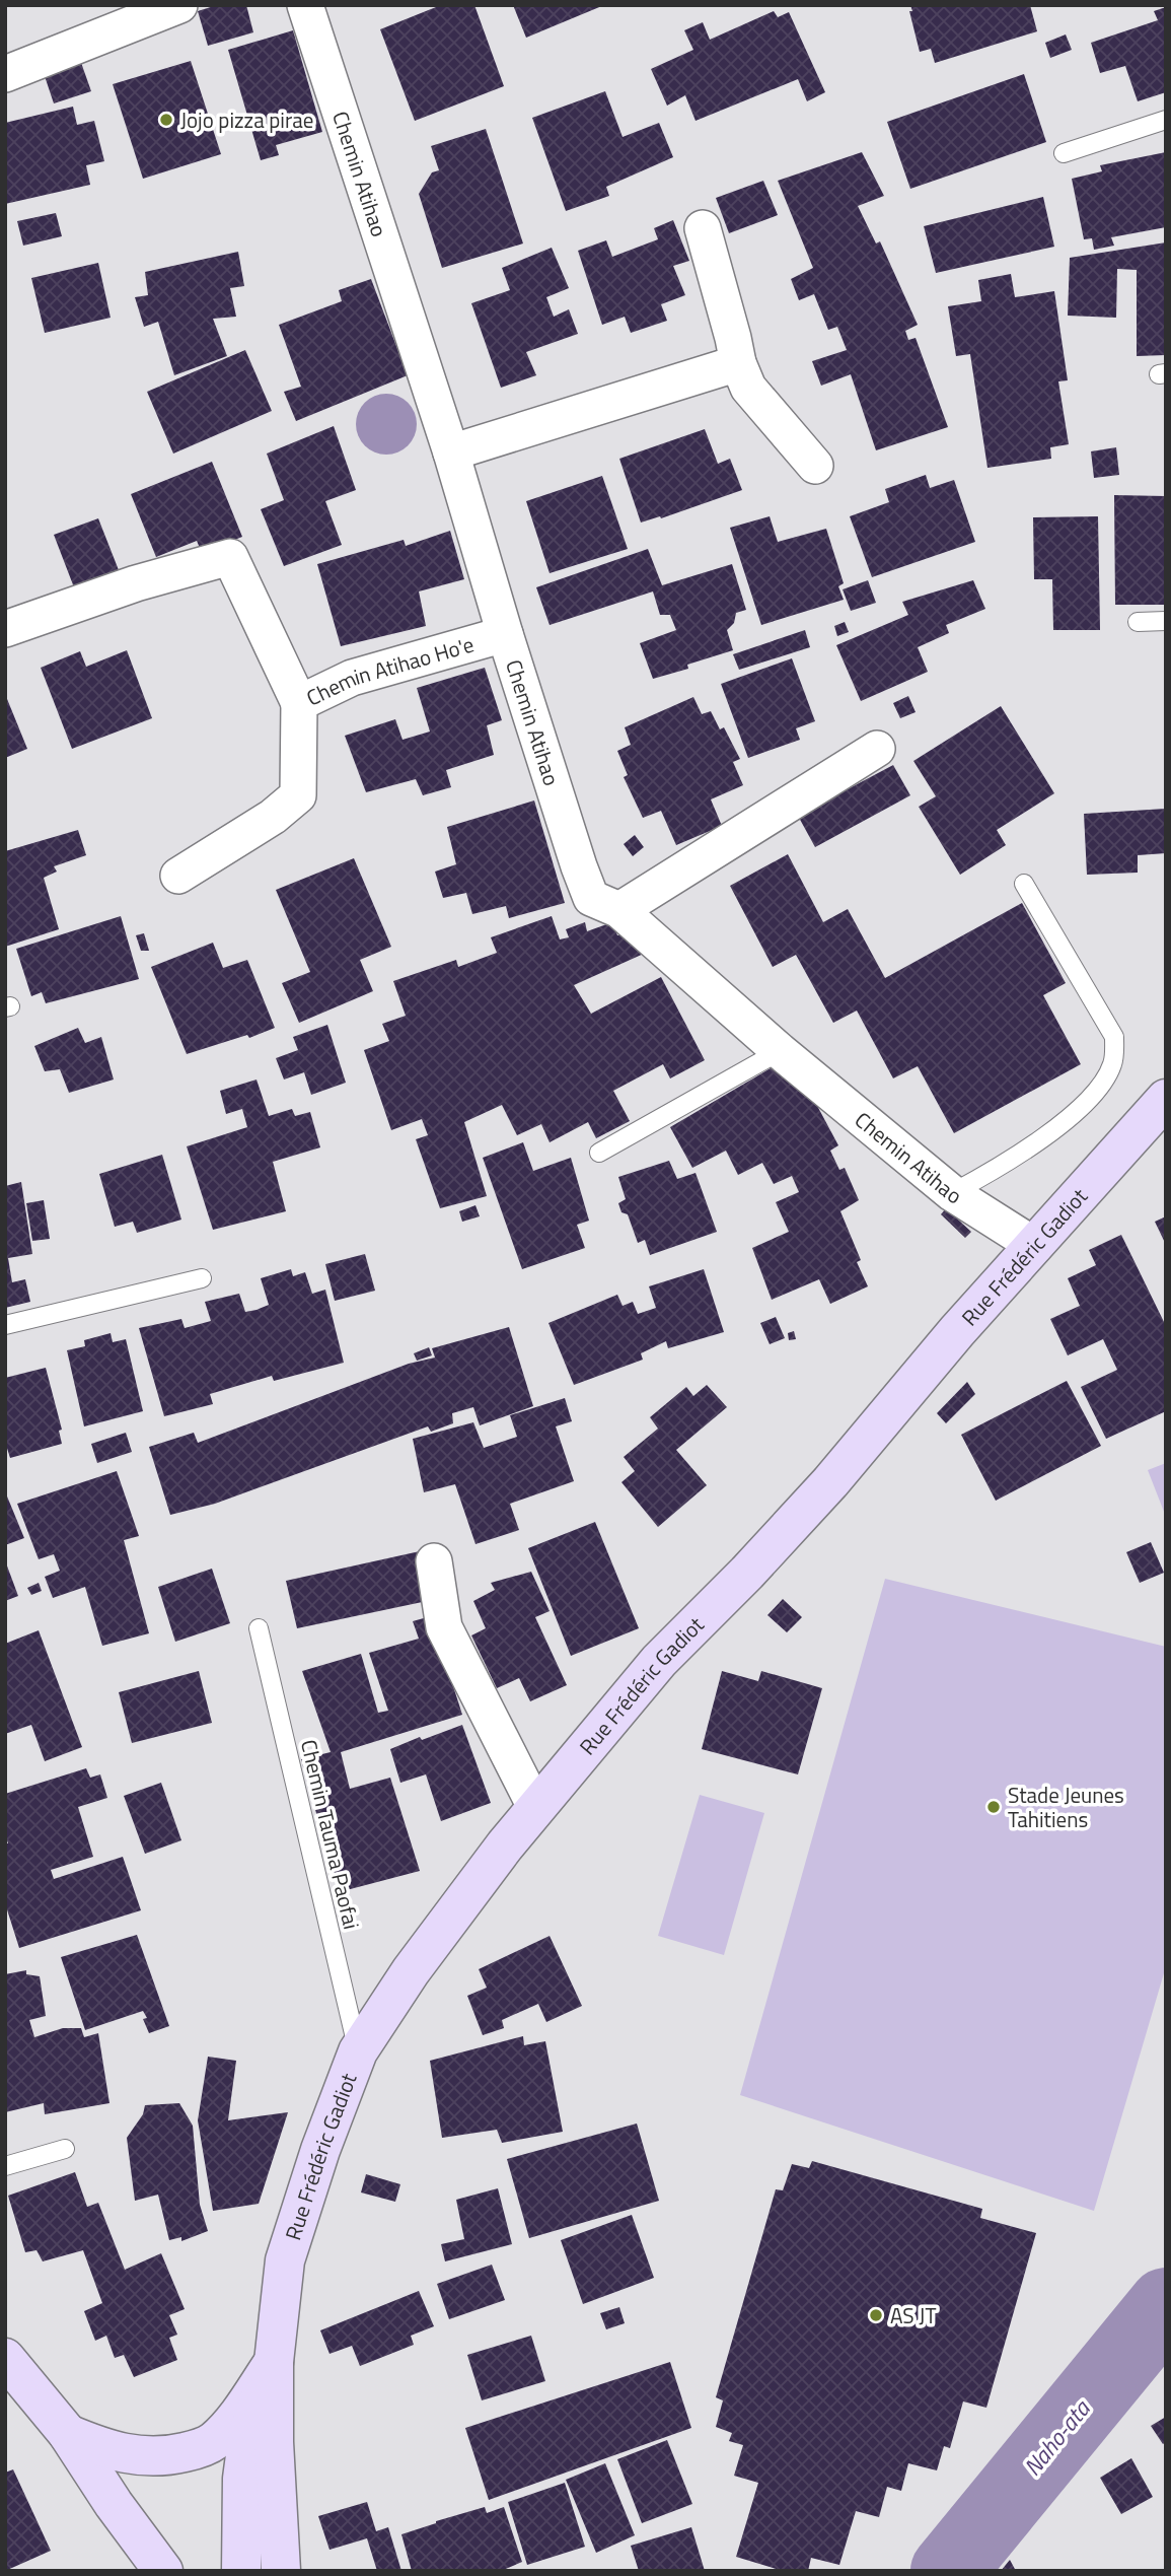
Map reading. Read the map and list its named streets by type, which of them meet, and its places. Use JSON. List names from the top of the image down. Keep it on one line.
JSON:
{"streets":{"main road":["Rue Frédéric Gadiot"],"street":["Chemin Atihao","Chemin Atihao Ho'e"],"lane":["Chemin Tauma Paofai"]},"crossings":[["Chemin Atihao","Chemin Atihao Ho'e"],["Chemin Atihao","Rue Frédéric Gadiot"],["Rue Frédéric Gadiot","Chemin Tauma Paofai"]],"water":["Naho-ata"],"places":["Jojo pizza pirae","Stade Jeunes Tahitiens","AS JT"]}
